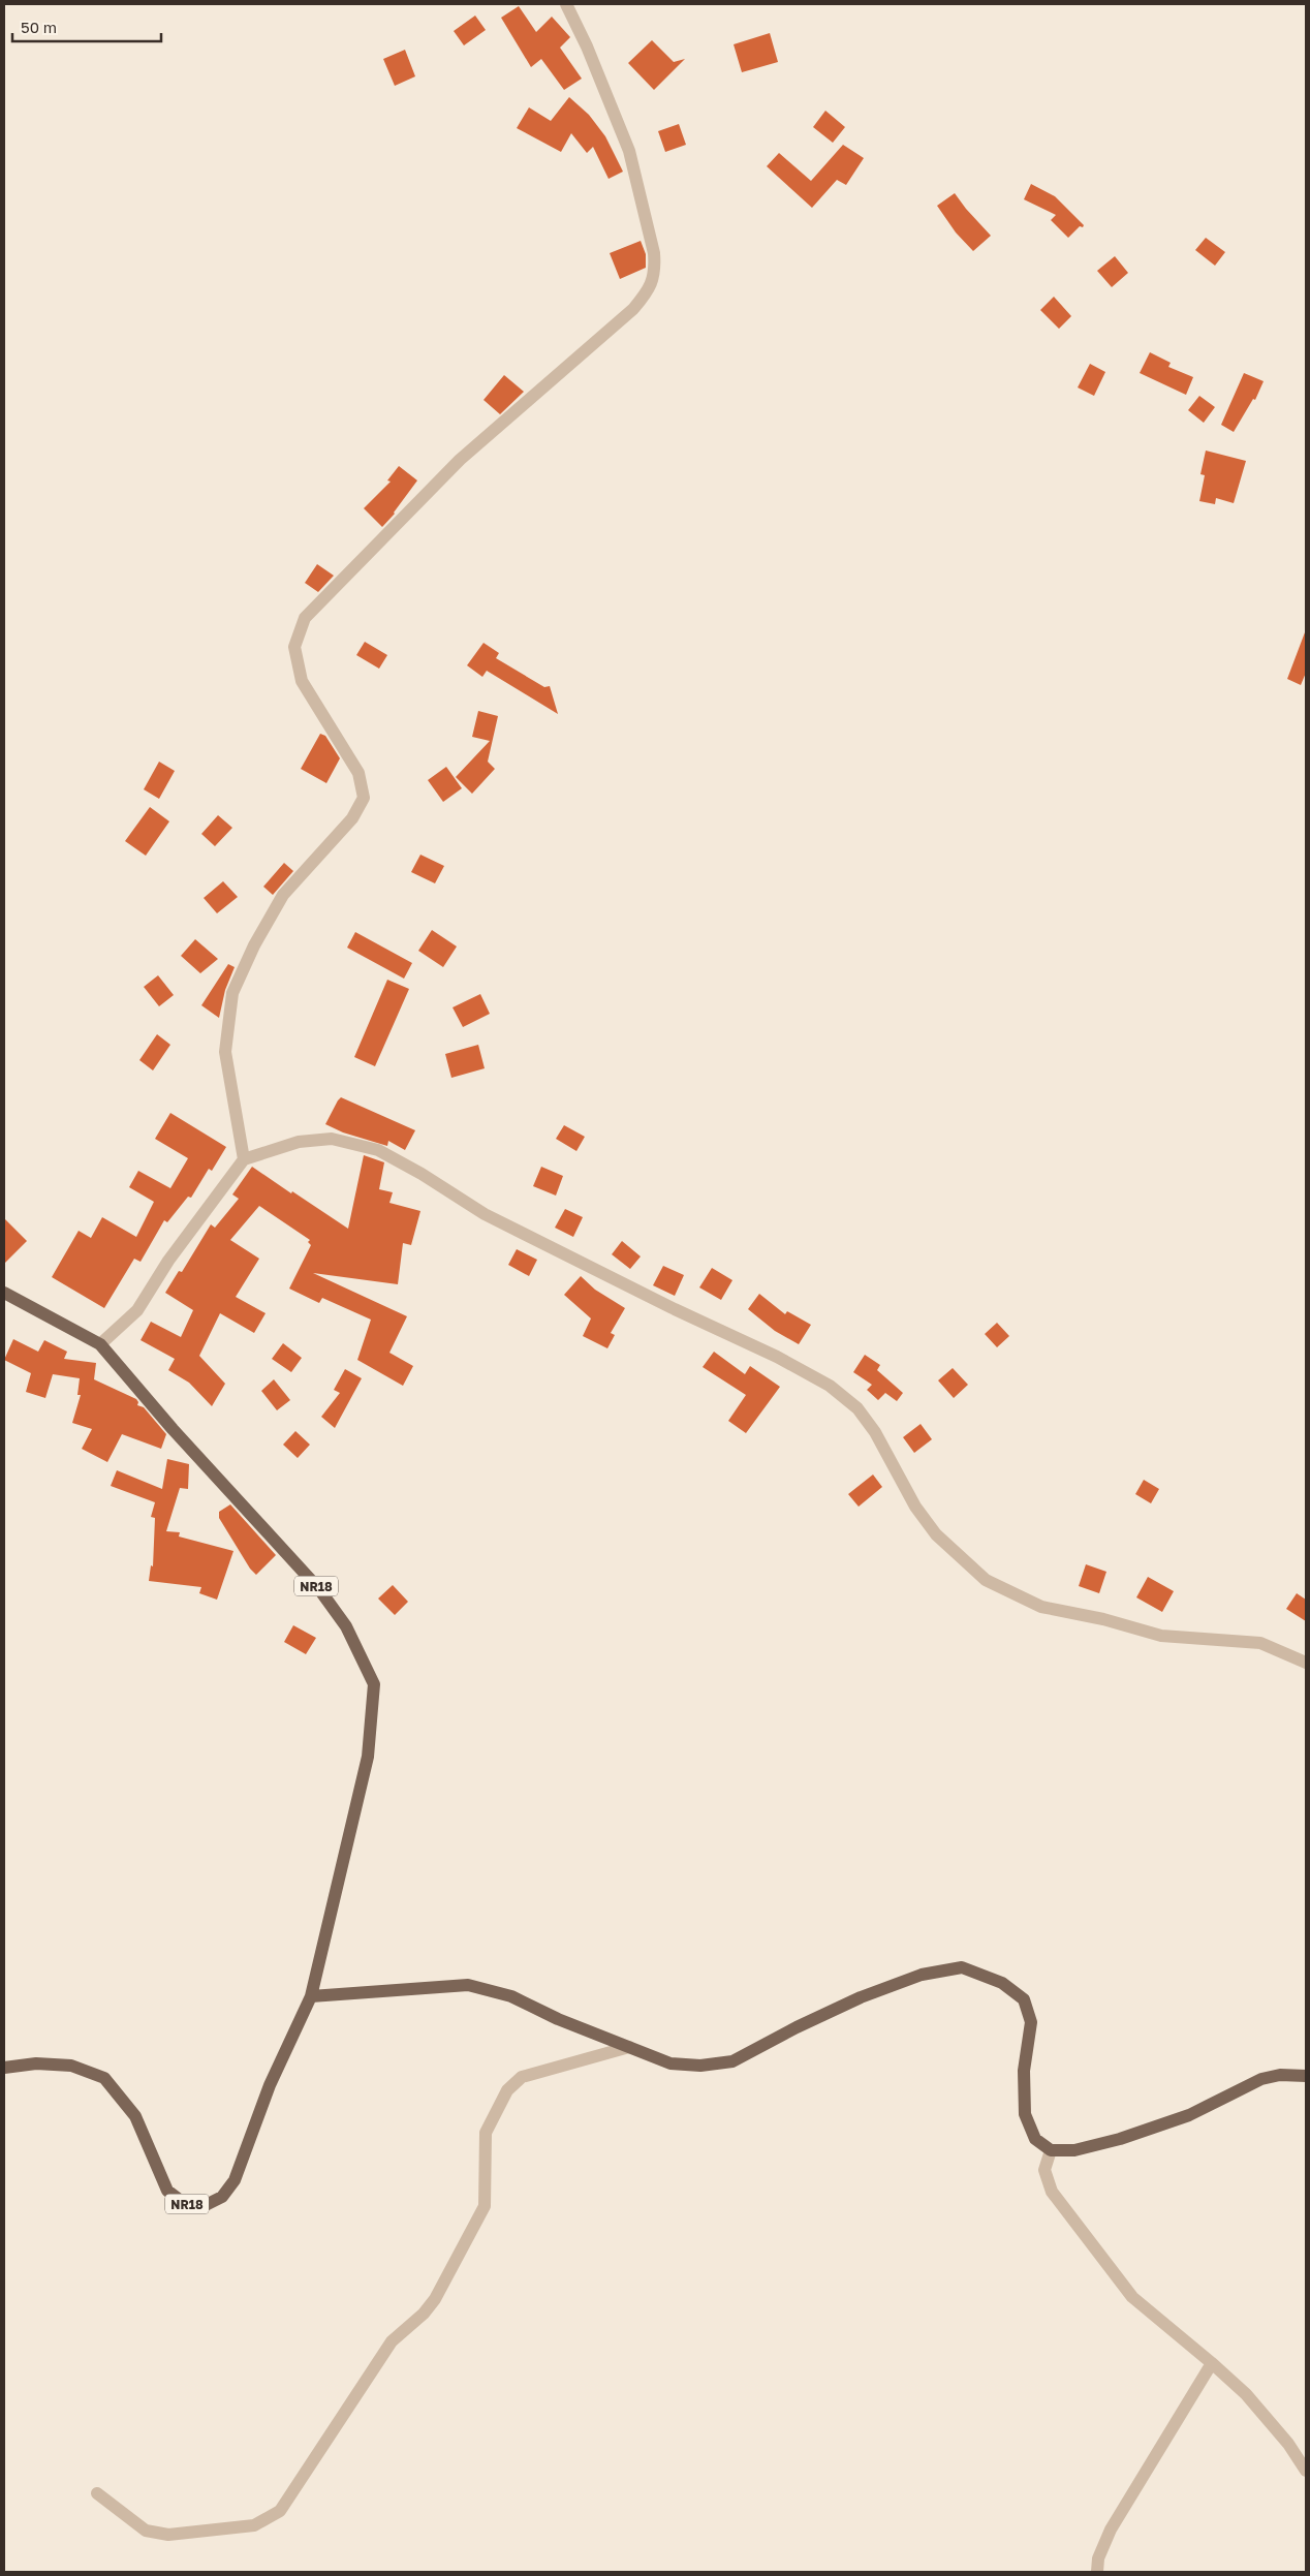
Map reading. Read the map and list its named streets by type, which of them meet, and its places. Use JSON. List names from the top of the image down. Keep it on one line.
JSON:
{"streets":{"main road":["NR18"]},"scale_bar":"50 m"}
